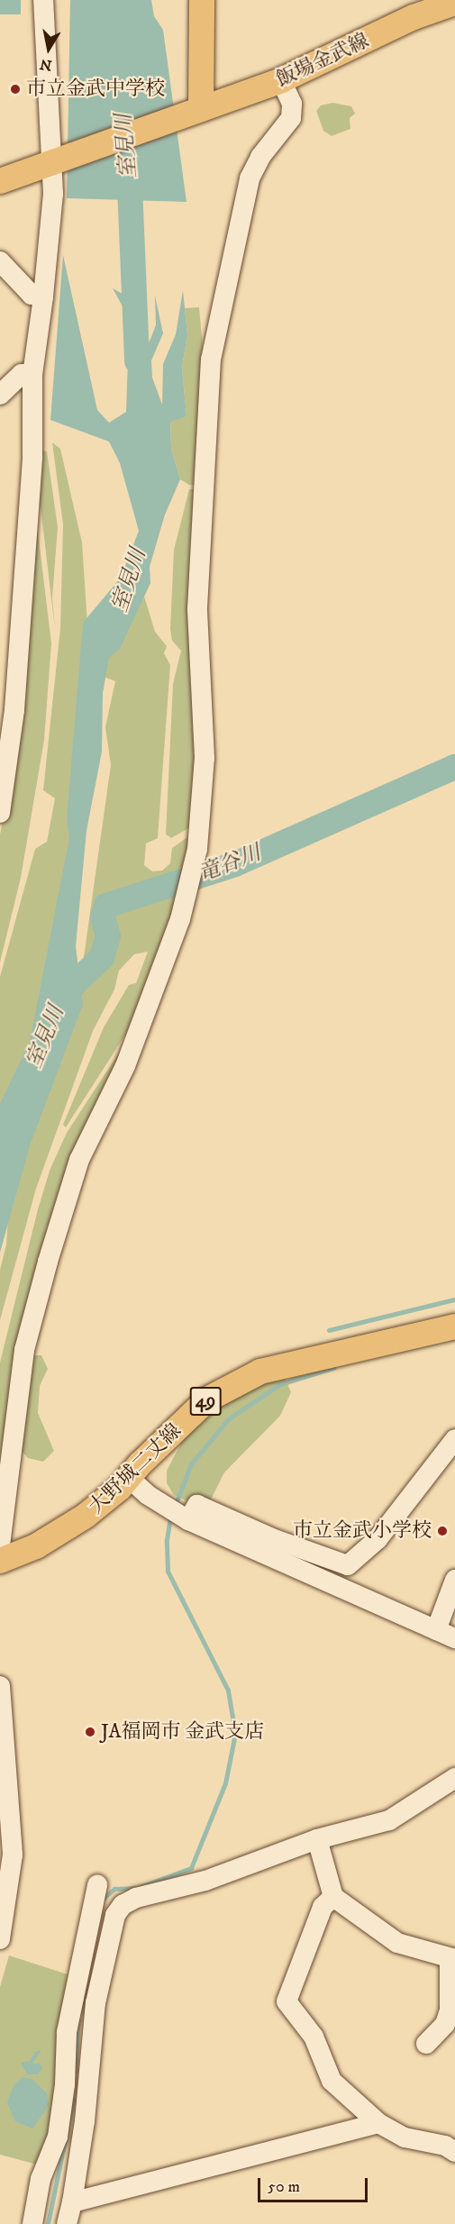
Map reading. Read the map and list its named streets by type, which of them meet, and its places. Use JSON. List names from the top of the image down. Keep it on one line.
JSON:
{"streets":{"main road":["飯場金武線","49","大野城二丈線"]},"water":["室見川","竜谷川"],"places":["市立金武中学校","市立金武小学校","JA福岡市 金武支店"],"scale_bar":"50 m","north":"bottom"}
